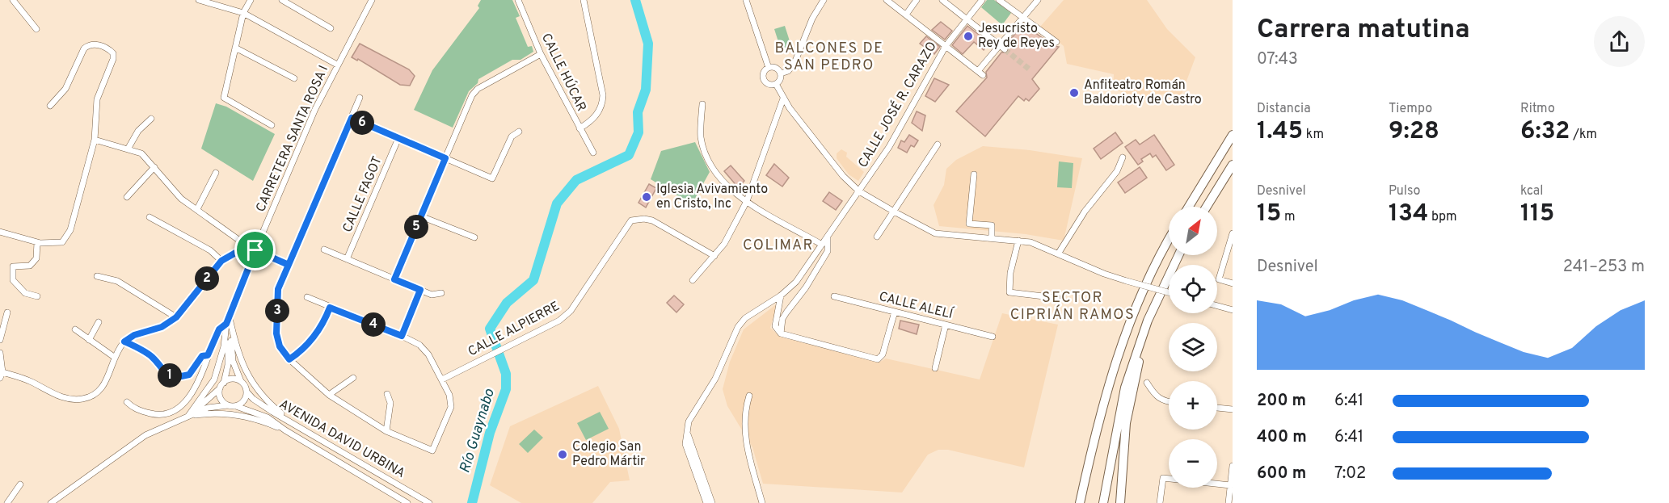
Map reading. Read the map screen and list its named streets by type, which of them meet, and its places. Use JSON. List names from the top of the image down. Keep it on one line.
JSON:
{"streets":{"street":["CALLE HÚCAR","CALLE JOSÉ R. CARAZO","CARRETERA SANTA ROSA I","CALLE FAGOT","CALLE ALELÍ","CALLE ALPIERRE","AVENIDA DAVID URBINA"]},"crossings":[["CARRETERA SANTA ROSA I","AVENIDA DAVID URBINA"]],"districts":["BALCONES DE SAN PEDRO","COLIMAR","SECTOR CIPRIÁN RAMOS"],"water":["Río Guaynabo"],"places":["Jesucristo Rey de Reyes","Anfiteatro Román Baldorioty de Castro","Iglesia Avivamiento en Cristo, Inc","Colegio San Pedro Mártir"],"north":"top right","page":{"heading":["Carrera matutina","07:43"],"stats":[["Distancia","1.45 km"],["Tiempo","9:28"],["Ritmo","6:32 /km"],["Desnivel","15 m"],["Pulso","134 bpm"],["kcal","115"]],"pins":["6","5","2","3","4","1"],"map_buttons":["+","−"],"chart":["Desnivel","241–253 m"],"list":[{"name":"200 m","note":"6:41"},{"name":"400 m","note":"6:41"},{"name":"600 m","note":"7:02"}]}}
